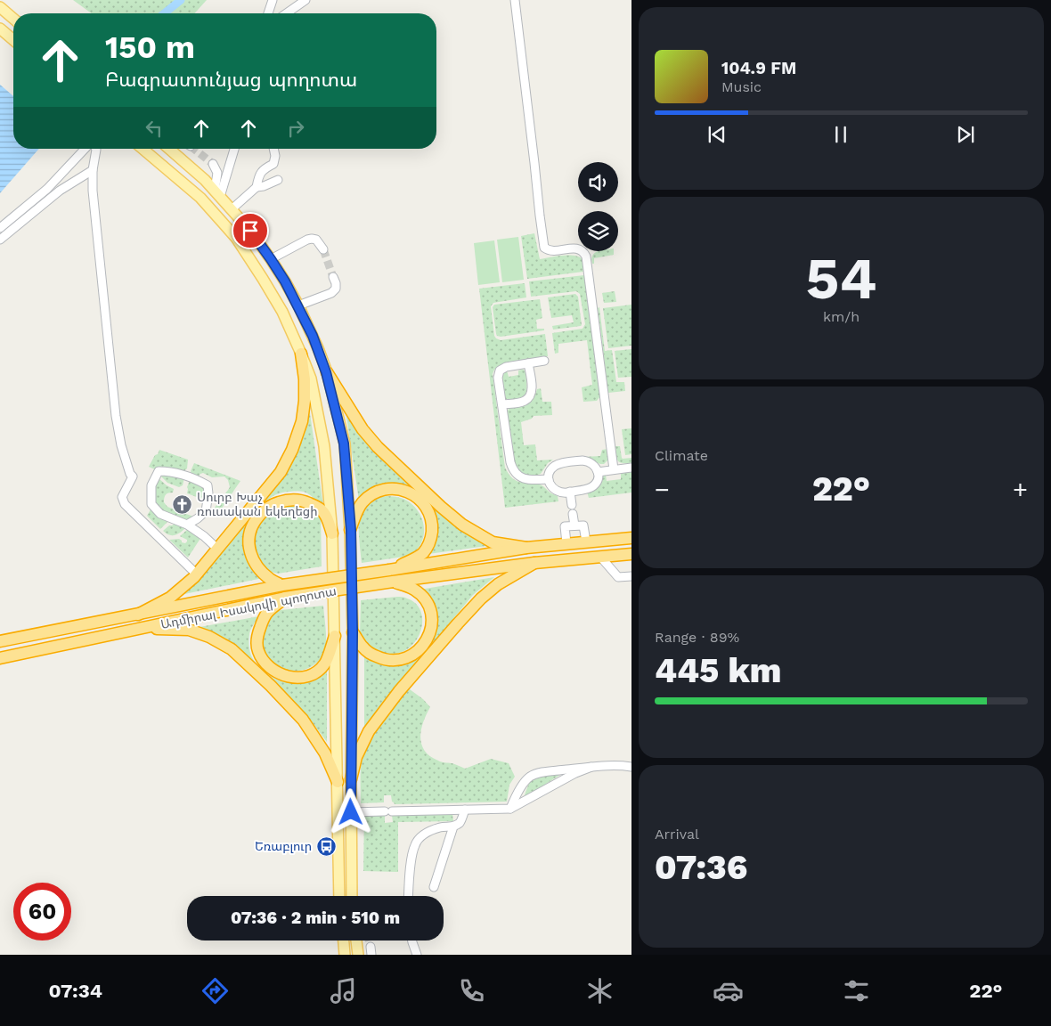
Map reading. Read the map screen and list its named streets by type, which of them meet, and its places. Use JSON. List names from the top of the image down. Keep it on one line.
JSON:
{"streets":{"highway":["Ադմիրալ Իսակովի պողոտա"]},"places":{"church":["Սուրբ Խաչ ռուսական եկեղեցի"],"bus stop":["Եռաբլուր"]},"page":{"turn":["150 m","Բագրատունյաց պողոտա"],"song":["104.9 FM","Music"],"tile":[["54","km/h"],"Climate",["Range · 89%","445 km"],["Arrival","07:36"]],"heat":["−","22°","+"],"limit":"60","trip":"07:36 · 2 min · 510 m","tabs":["07:34","22°"]}}
